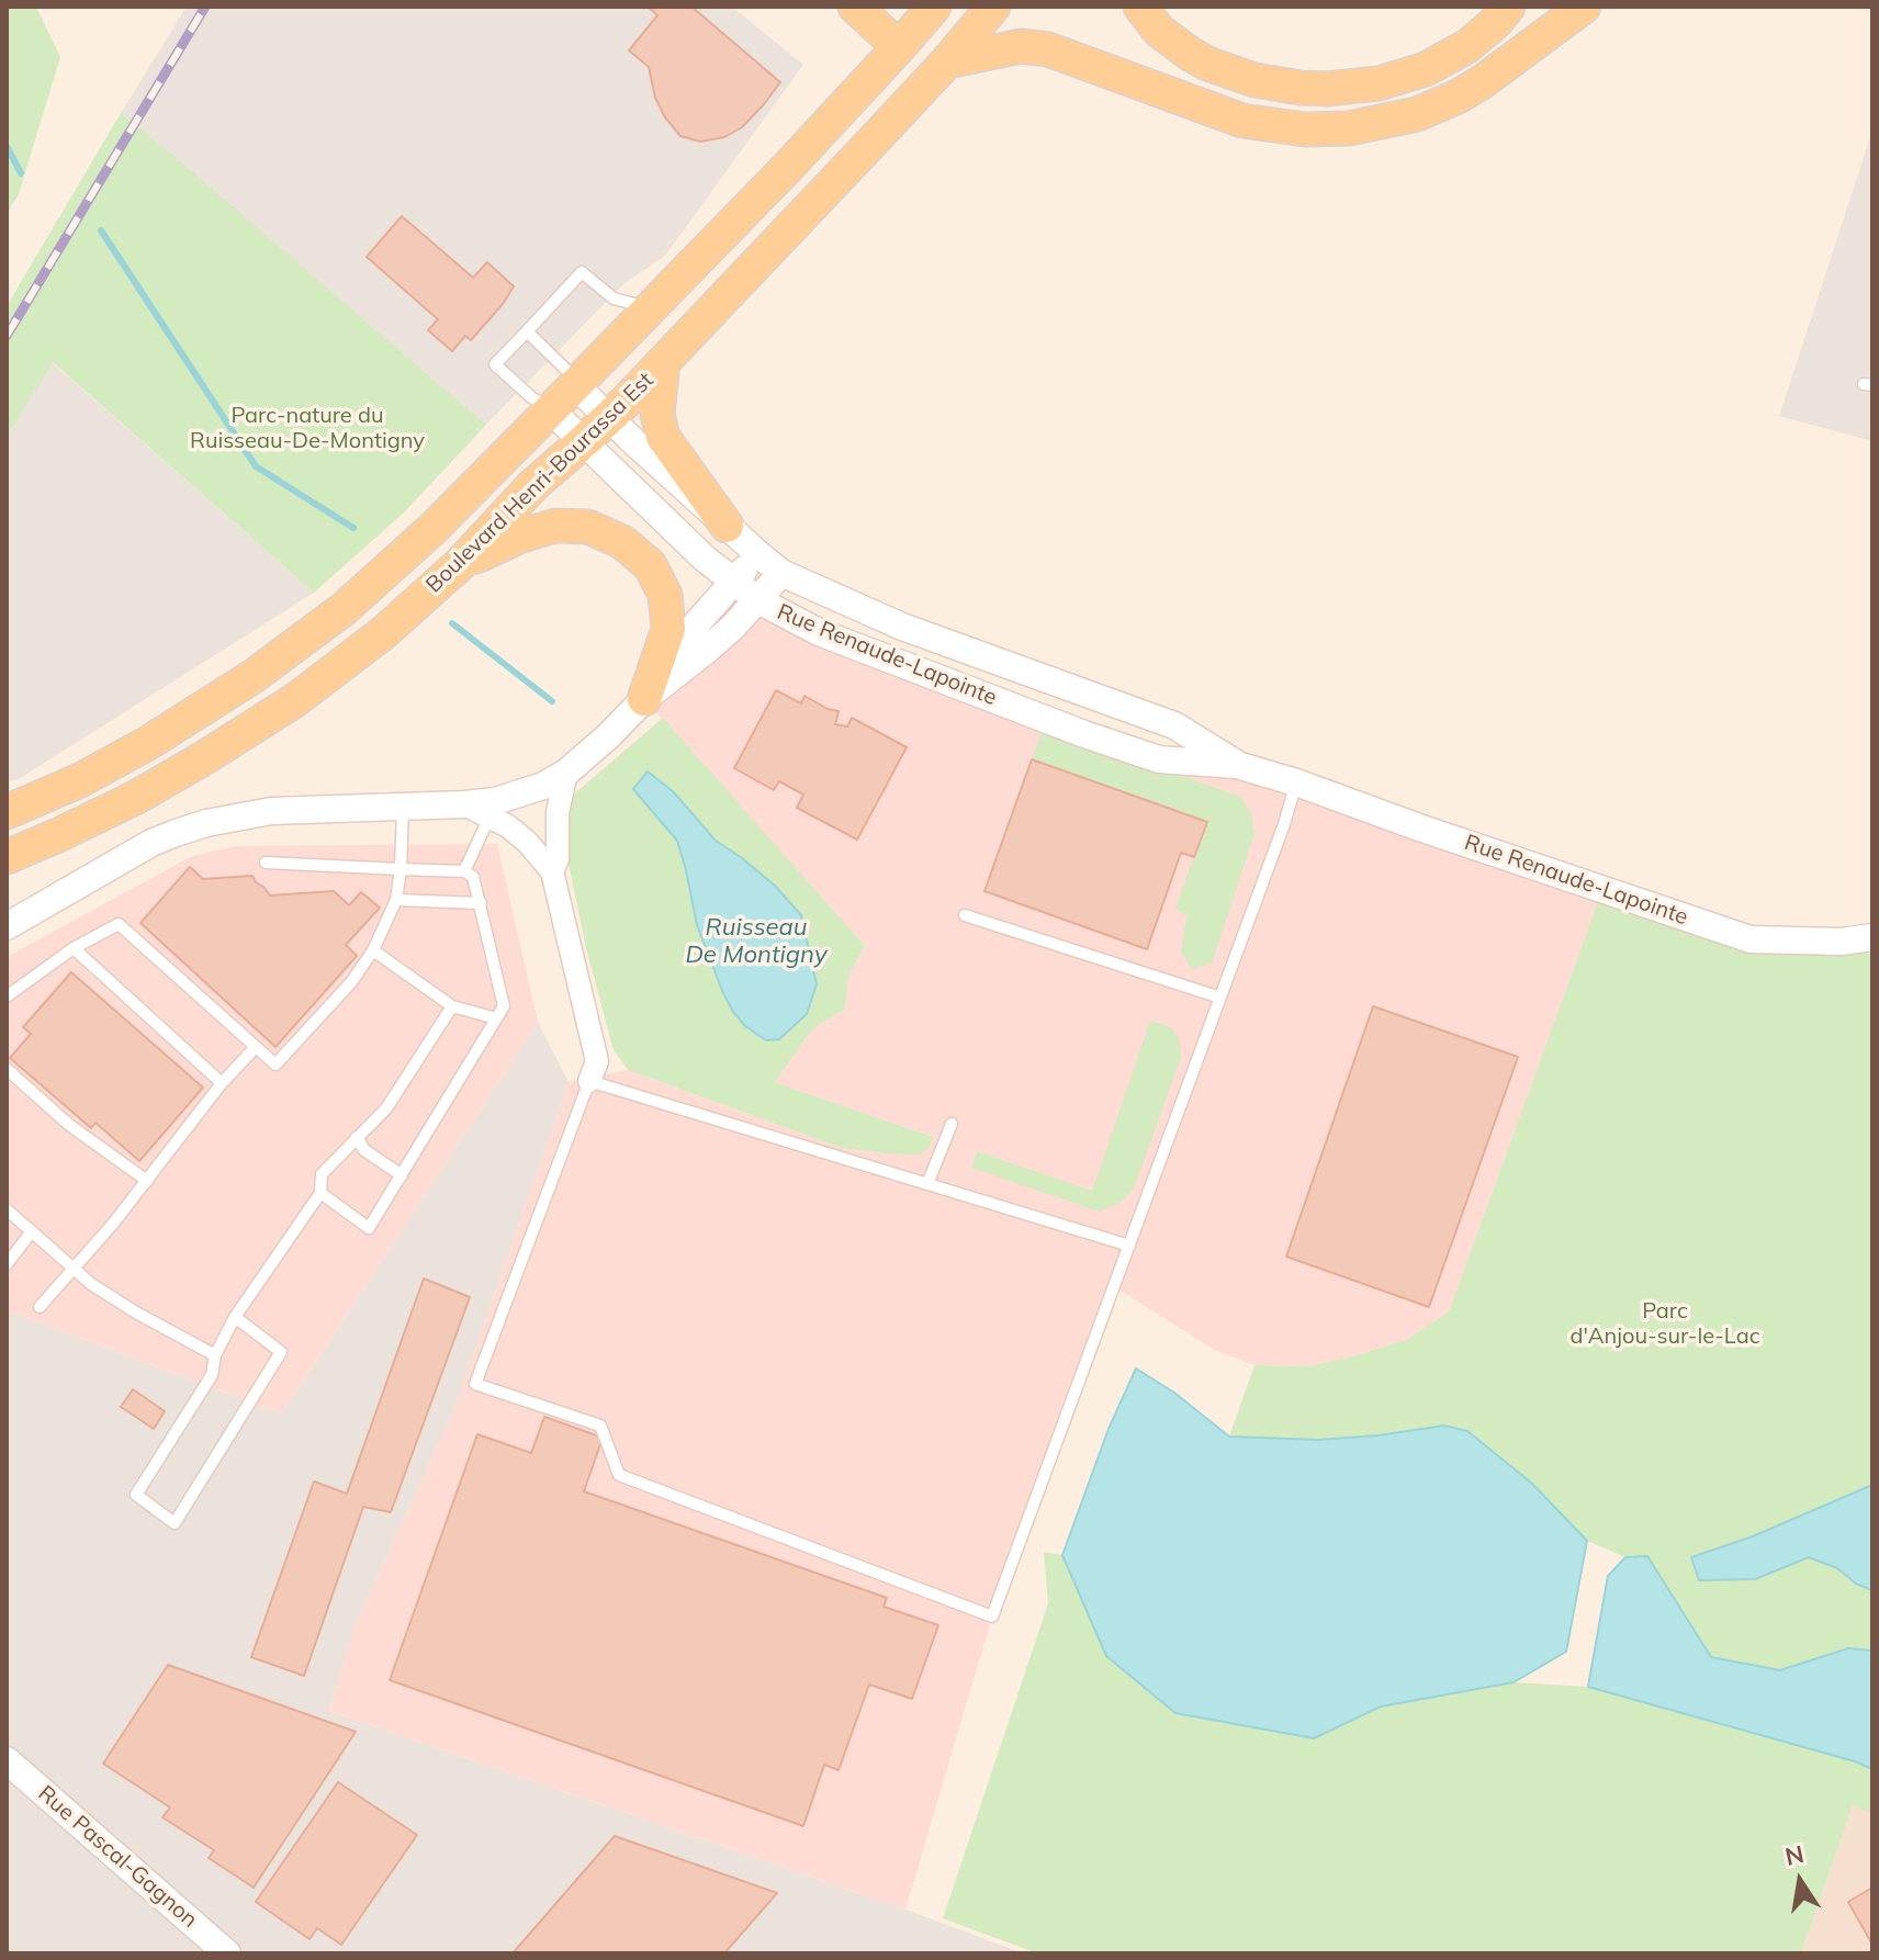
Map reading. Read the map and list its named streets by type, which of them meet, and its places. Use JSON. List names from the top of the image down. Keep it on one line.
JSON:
{"streets":{"main road":["Boulevard Henri-Bourassa Est"],"street":["Rue Renaude-Lapointe","Rue Pascal-Gagnon"]},"crossings":[["Boulevard Henri-Bourassa Est","Rue Renaude-Lapointe"]],"water":["Ruisseau De Montigny"],"parks":["Parc-nature du Ruisseau-De-Montigny","Parc d'Anjou-sur-le-Lac"],"north":"top"}
